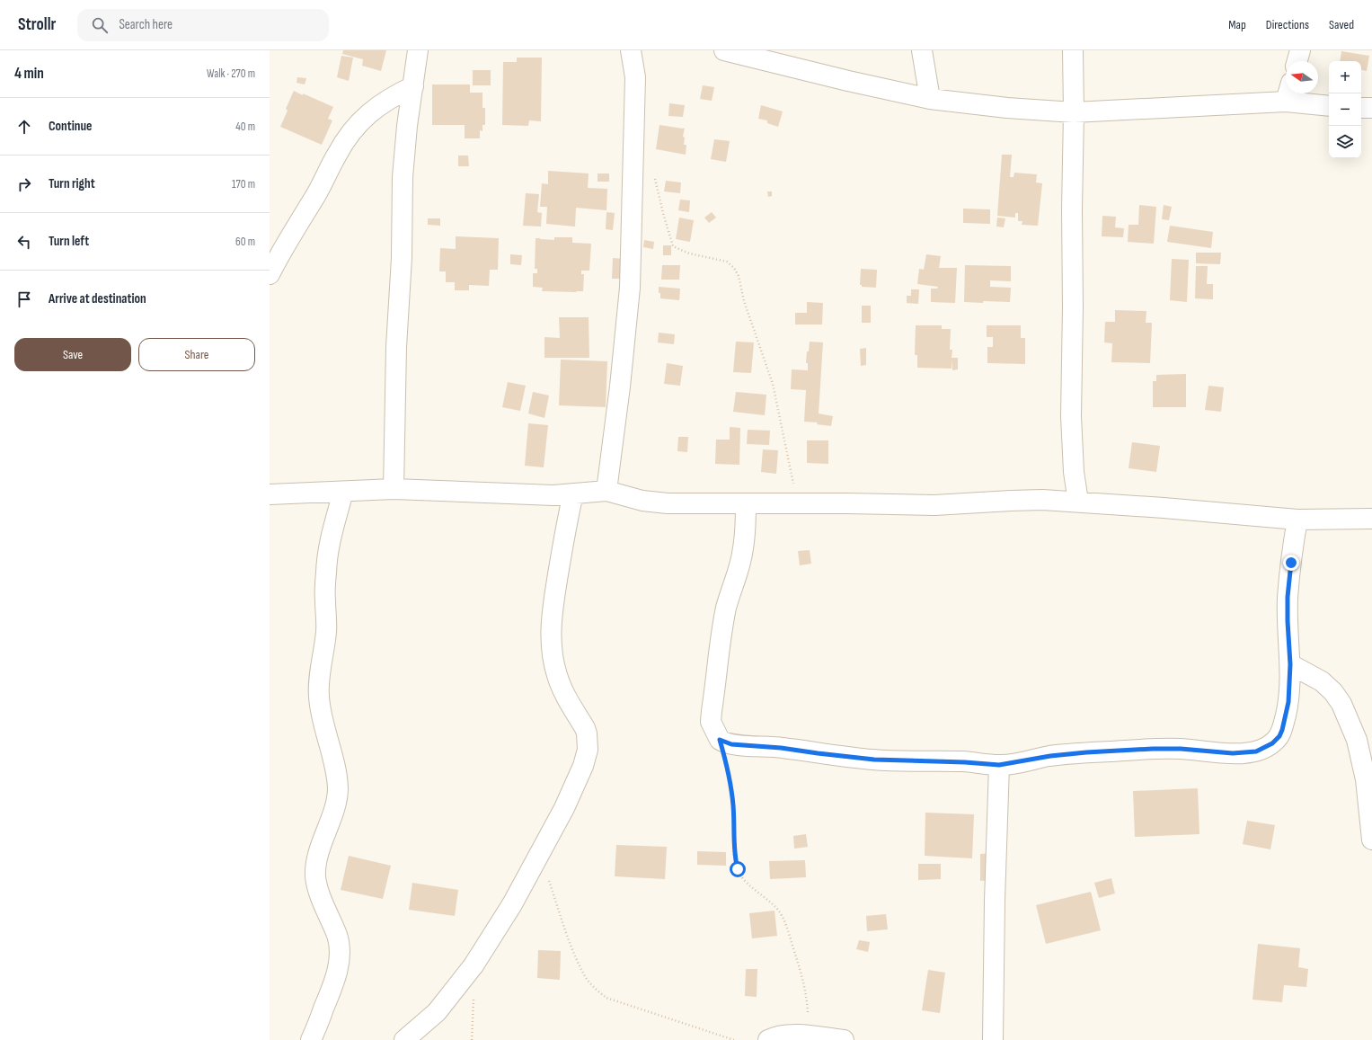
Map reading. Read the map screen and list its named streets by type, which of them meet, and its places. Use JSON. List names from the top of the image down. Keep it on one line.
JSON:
{"north":"left","page":{"header":"Strollr","search":"Search here","nav":["Map","Directions","Saved"],"heading":["4 min","Walk · 270 m"],"map_buttons":["+","−"],"list":[["Continue","40 m"],["Turn right","170 m"],["Turn left","60 m"],"Arrive at destination"],"buttons":["Save","Share"]}}
